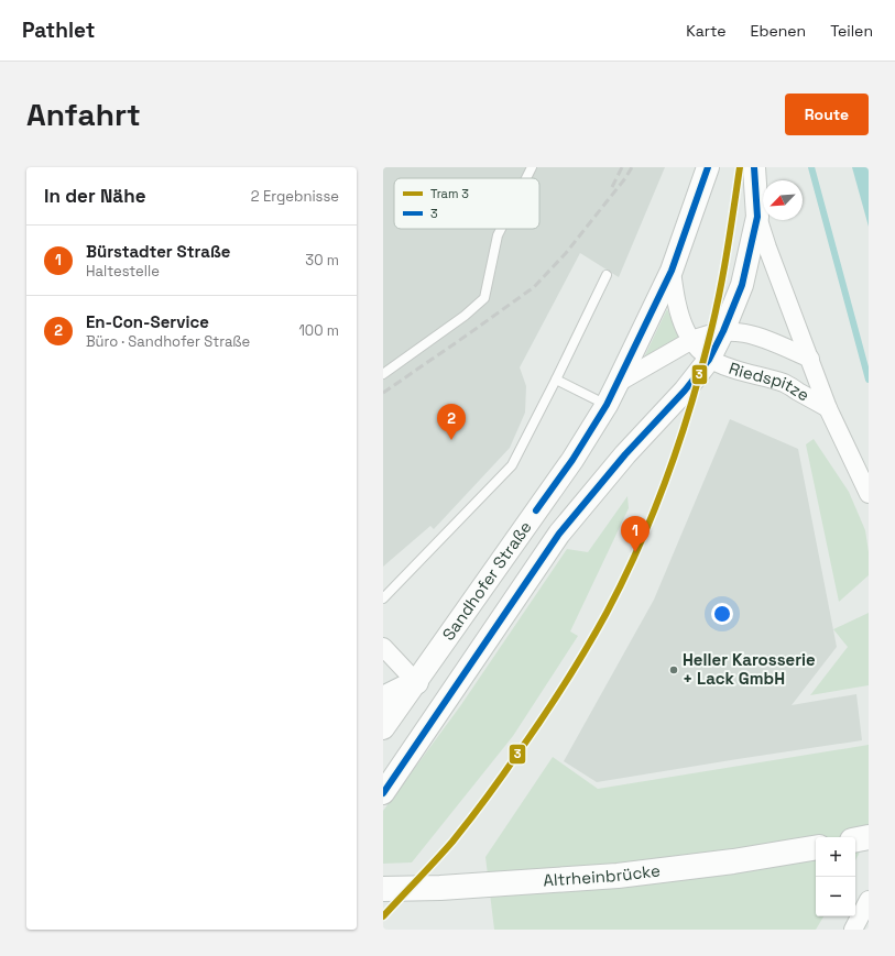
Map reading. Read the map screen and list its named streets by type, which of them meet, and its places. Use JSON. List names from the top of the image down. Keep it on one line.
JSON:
{"streets":{"main road":["Altrheinbrücke"],"street":["Riedspitze","Sandhofer Straße"]},"crossings":[["Riedspitze","Sandhofer Straße"]],"places":["Heller Karosserie + Lack GmbH"],"lines":["tram line 3","transit line 3"],"legend":["Tram 3","3"],"north":"bottom left","page":{"header":"Pathlet","nav":["Karte","Ebenen","Teilen"],"buttons":"Route","title":"Anfahrt","heading":["In der Nähe","2 Ergebnisse"],"list":[{"mark":"1","name":"Bürstadter Straße","note":"Haltestelle","value":"30 m"},{"mark":"2","name":"En-Con-Service","note":"Büro · Sandhofer Straße","value":"100 m"}],"pins":["2","1"],"map_buttons":["+","−"]}}
